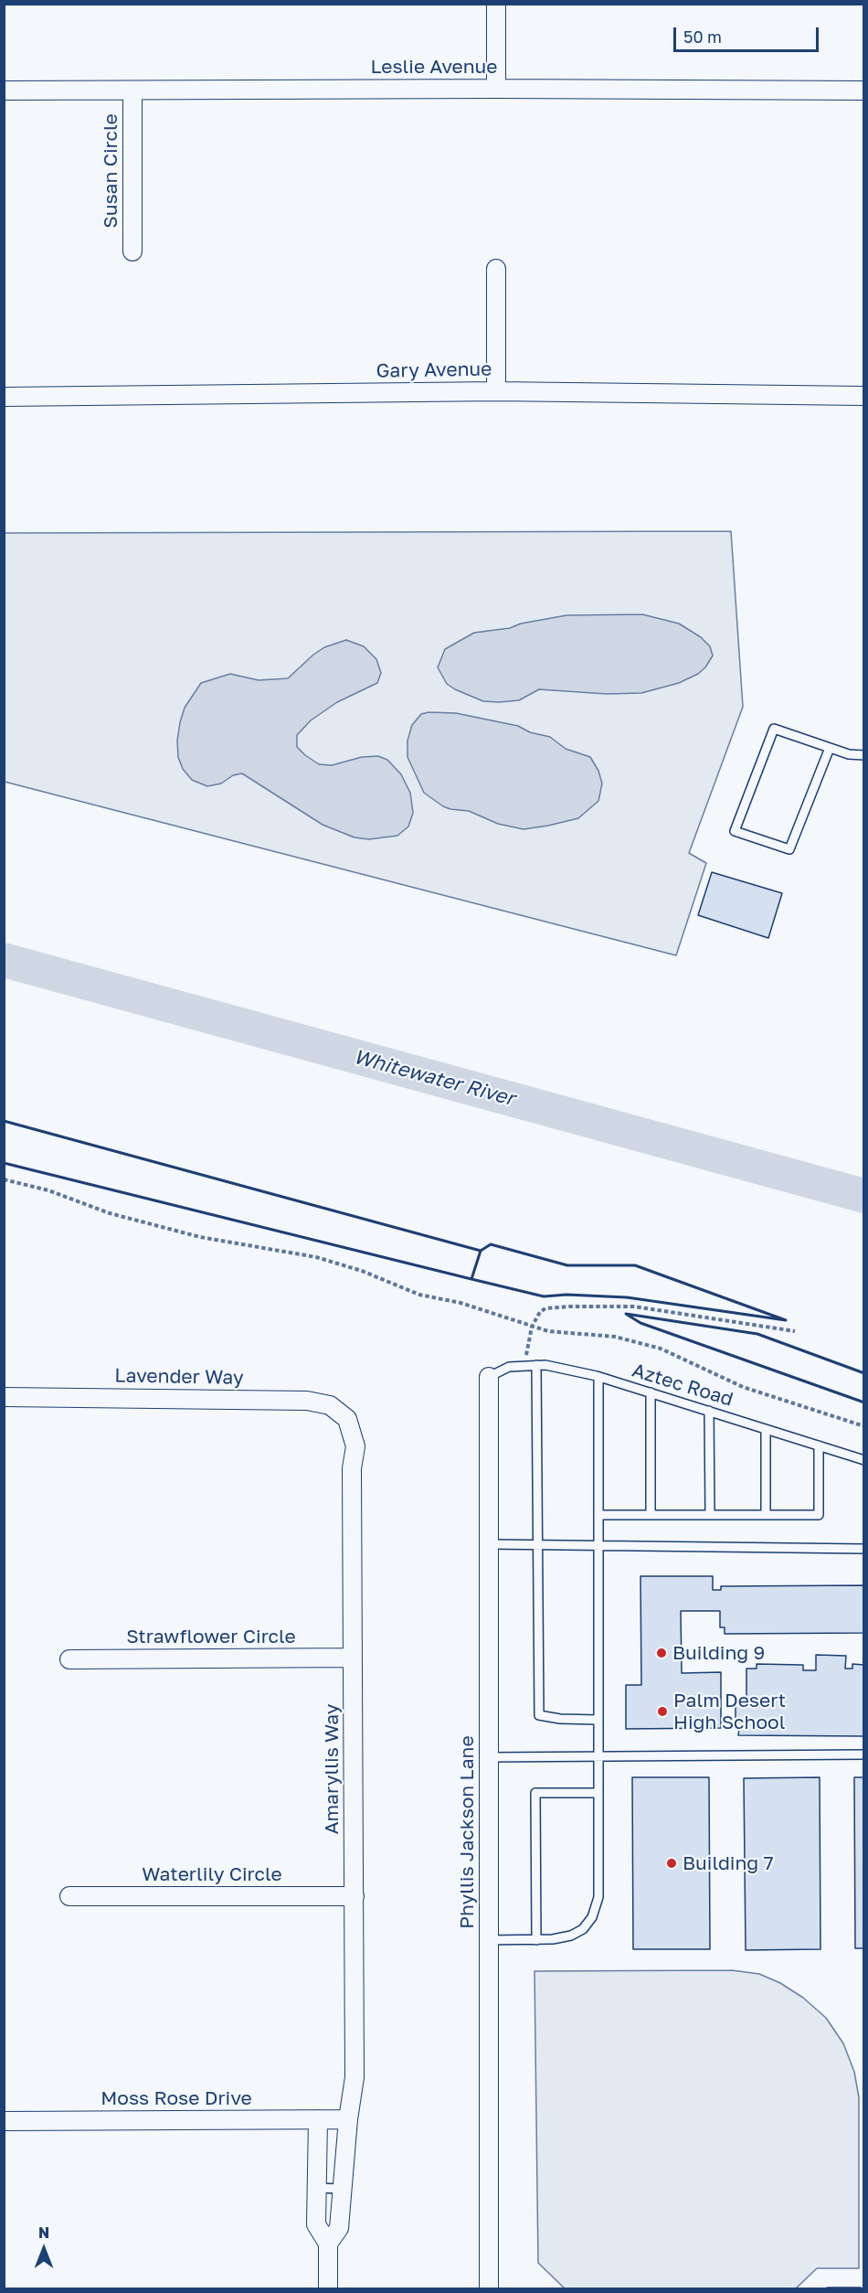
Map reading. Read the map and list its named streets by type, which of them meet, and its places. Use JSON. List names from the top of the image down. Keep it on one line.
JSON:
{"streets":{"street":["Leslie Avenue","Susan Circle","Gary Avenue","Lavender Way","Strawflower Circle","Amaryllis Way","Phyllis Jackson Lane","Waterlily Circle","Moss Rose Drive"],"lane":["Aztec Road"]},"crossings":[["Leslie Avenue","Susan Circle"],["Lavender Way","Amaryllis Way"],["Aztec Road","Phyllis Jackson Lane"],["Strawflower Circle","Amaryllis Way"],["Amaryllis Way","Waterlily Circle"],["Amaryllis Way","Moss Rose Drive"]],"water":["Whitewater River"],"places":["Building 9","Palm Desert High School","Building 7"],"scale_bar":"50 m","north":"top"}
